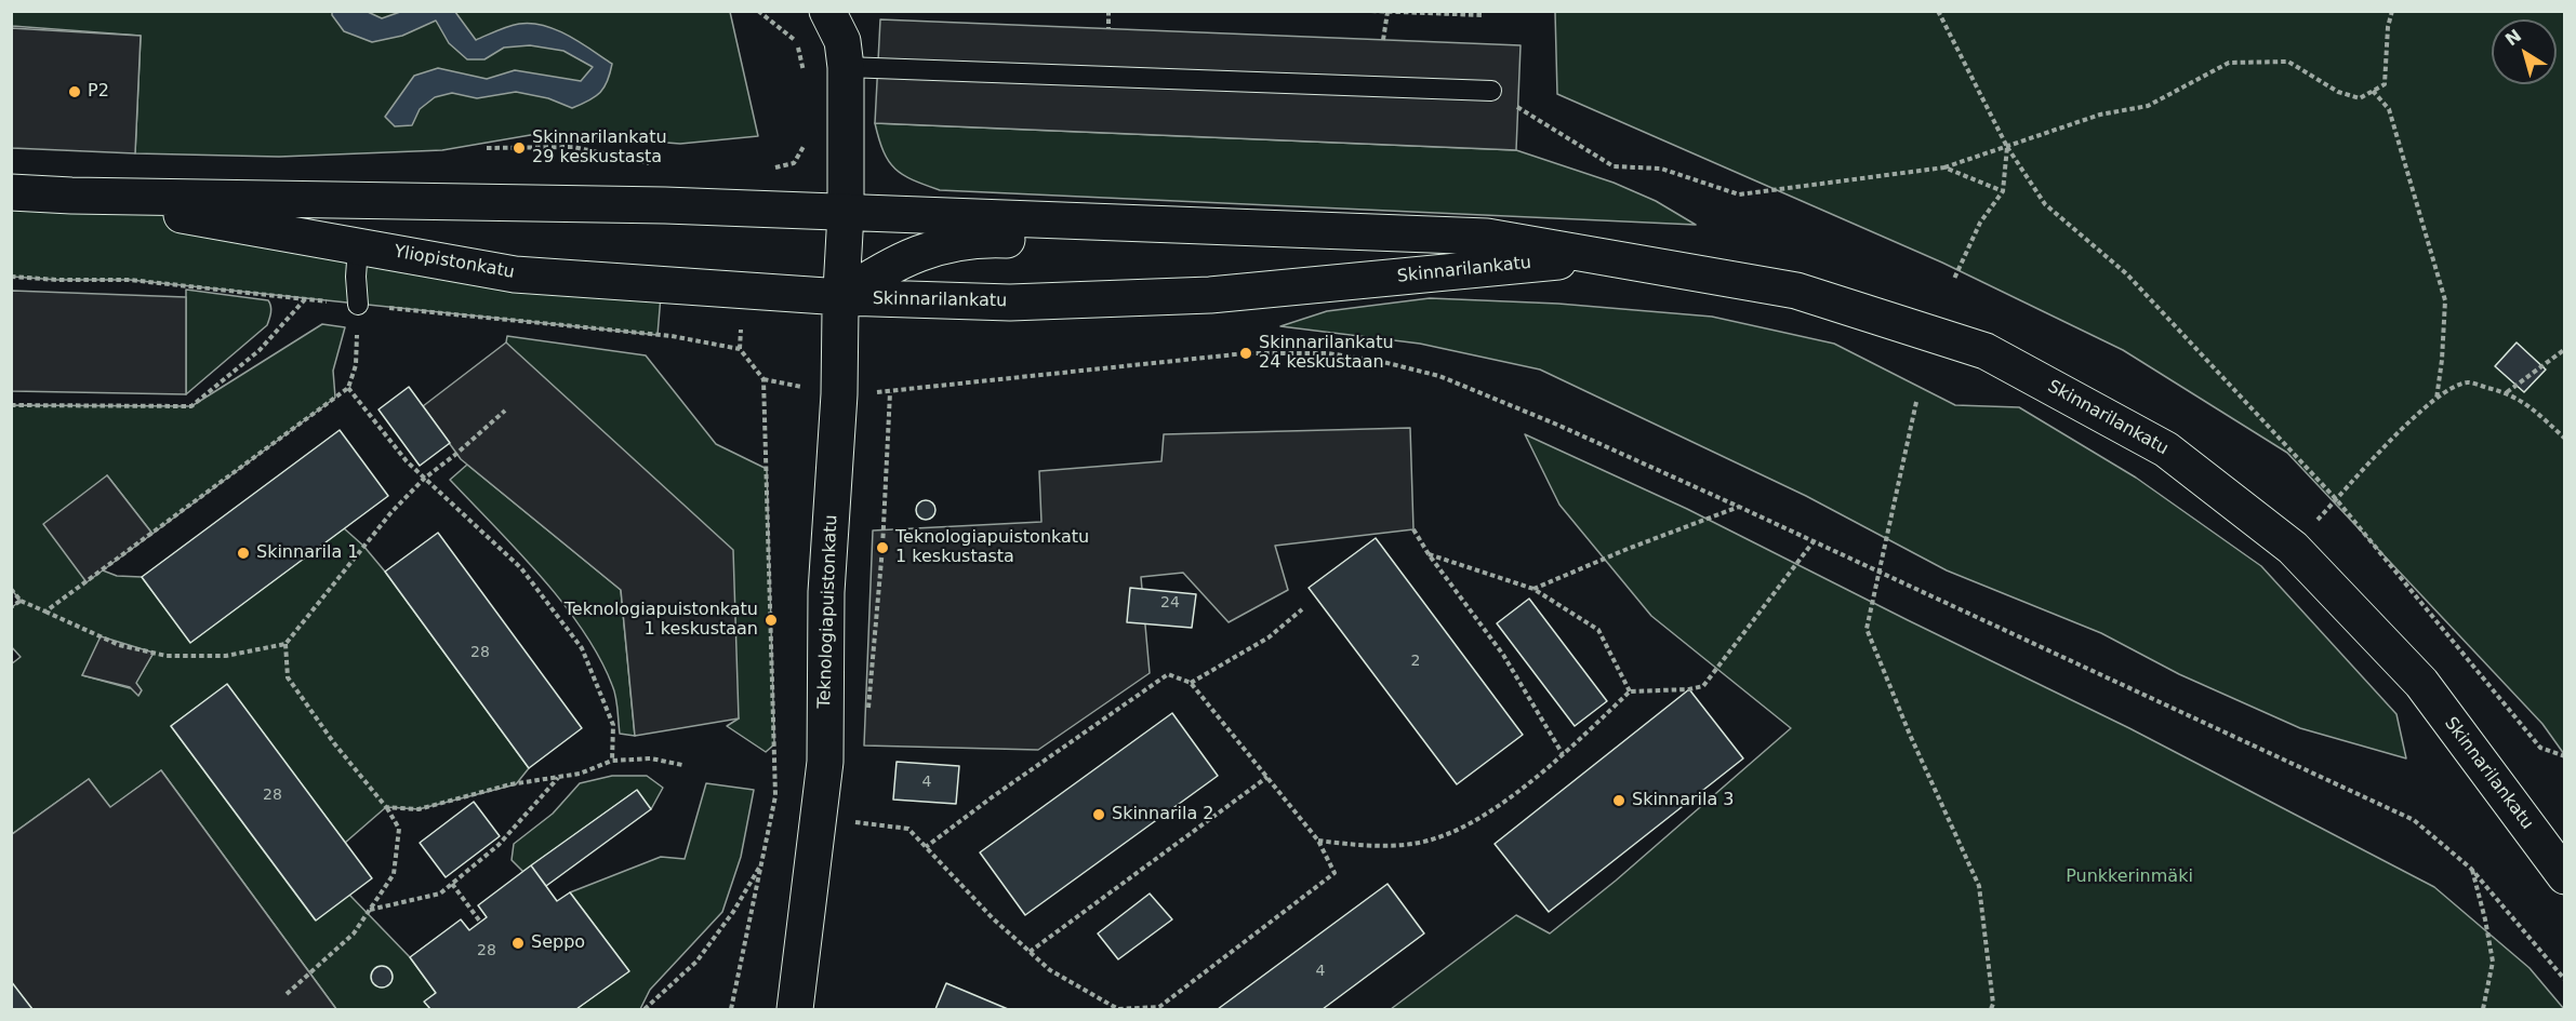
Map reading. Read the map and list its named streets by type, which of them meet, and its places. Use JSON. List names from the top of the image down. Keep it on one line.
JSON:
{"streets":{"main road":["Yliopistonkatu","Skinnarilankatu","Teknologiapuistonkatu"]},"crossings":[["Yliopistonkatu","Skinnarilankatu"],["Yliopistonkatu","Teknologiapuistonkatu"],["Skinnarilankatu","Teknologiapuistonkatu"]],"parks":["Punkkerinmäki"],"places":["P2","Skinnarilankatu 29 keskustasta","Skinnarilankatu 24 keskustaan","Teknologiapuistonkatu 1 keskustasta","Skinnarila 1","Teknologiapuistonkatu 1 keskustaan","Skinnarila 3","Skinnarila 2","Seppo"],"house_numbers":["24","28","2","4","28","28","4"],"north":"top left"}
